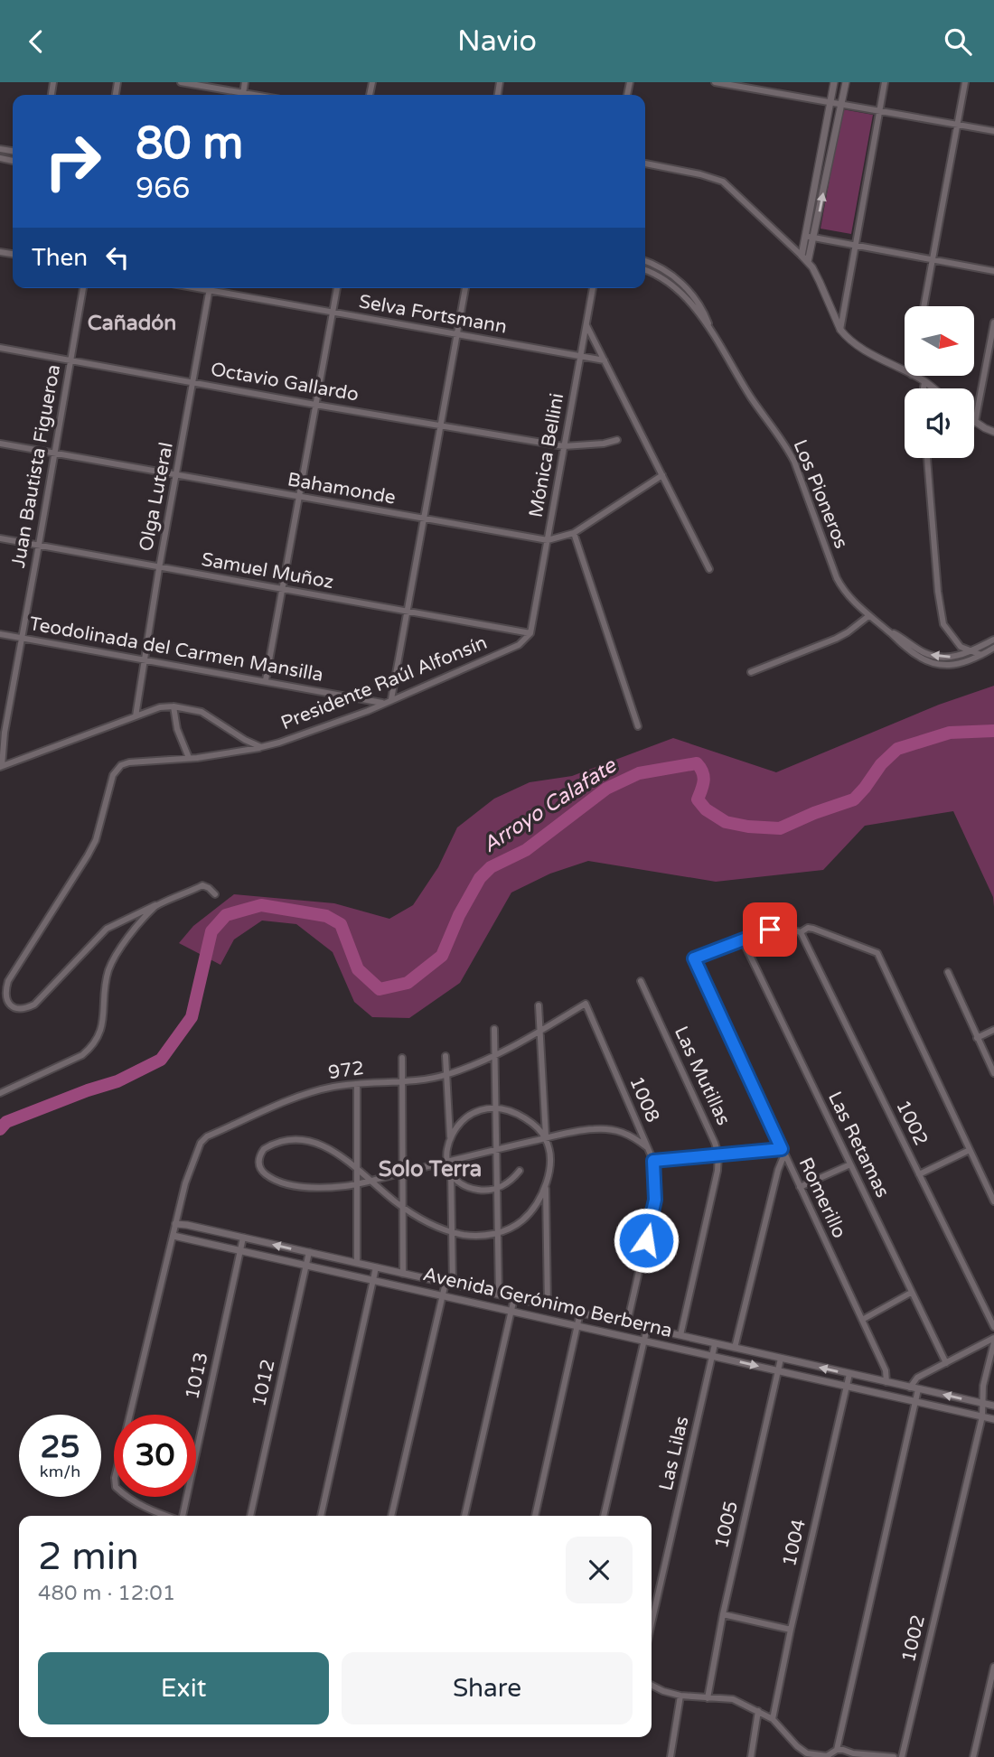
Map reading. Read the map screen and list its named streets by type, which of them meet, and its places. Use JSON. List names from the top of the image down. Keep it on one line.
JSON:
{"streets":{"street":["Selva Fortsmann","Octavio Gallardo","Mónica Bellini","Juan Bautista Figueroa","Bahamonde","Los Pioneros","Olga Luteral","Samuel Muñoz","Teodolinada del Carmen Mansilla","Presidente Raúl Alfonsín","972","Las Mutillas","1008","1002","Las Retamas","Romerillo","Avenida Gerónimo Berberna","1013","1012","Las Lilas","1005","1004"]},"crossings":[["Selva Fortsmann","Mónica Bellini"],["Selva Fortsmann","Olga Luteral"],["Octavio Gallardo","Mónica Bellini"],["Octavio Gallardo","Juan Bautista Figueroa"],["Octavio Gallardo","Olga Luteral"],["Mónica Bellini","Bahamonde"],["Mónica Bellini","Samuel Muñoz"],["Mónica Bellini","Presidente Raúl Alfonsín"],["Juan Bautista Figueroa","Bahamonde"],["Juan Bautista Figueroa","Samuel Muñoz"],["Juan Bautista Figueroa","Teodolinada del Carmen Mansilla"],["Juan Bautista Figueroa","Presidente Raúl Alfonsín"],["Bahamonde","Olga Luteral"],["Olga Luteral","Samuel Muñoz"],["Olga Luteral","Teodolinada del Carmen Mansilla"],["Olga Luteral","Presidente Raúl Alfonsín"],["Samuel Muñoz","Presidente Raúl Alfonsín"],["Teodolinada del Carmen Mansilla","Presidente Raúl Alfonsín"],["972","1008"],["972","Avenida Gerónimo Berberna"],["Las Mutillas","Avenida Gerónimo Berberna"],["1008","Avenida Gerónimo Berberna"],["1002","Avenida Gerónimo Berberna"],["Las Retamas","Romerillo"],["Romerillo","Avenida Gerónimo Berberna"],["Avenida Gerónimo Berberna","1013"],["Avenida Gerónimo Berberna","1012"],["Avenida Gerónimo Berberna","Las Lilas"],["Avenida Gerónimo Berberna","1005"],["Avenida Gerónimo Berberna","1004"]],"districts":["Cañadón","Solo Terra"],"water":["Arroyo Calafate"],"north":"right","page":{"header":"Navio","turn":["80 m","966"],"then":"Then","speed":"25 km/h","limit":"30","heading":["2 min","480 m · 12:01"],"buttons":["Exit","Share"]}}
